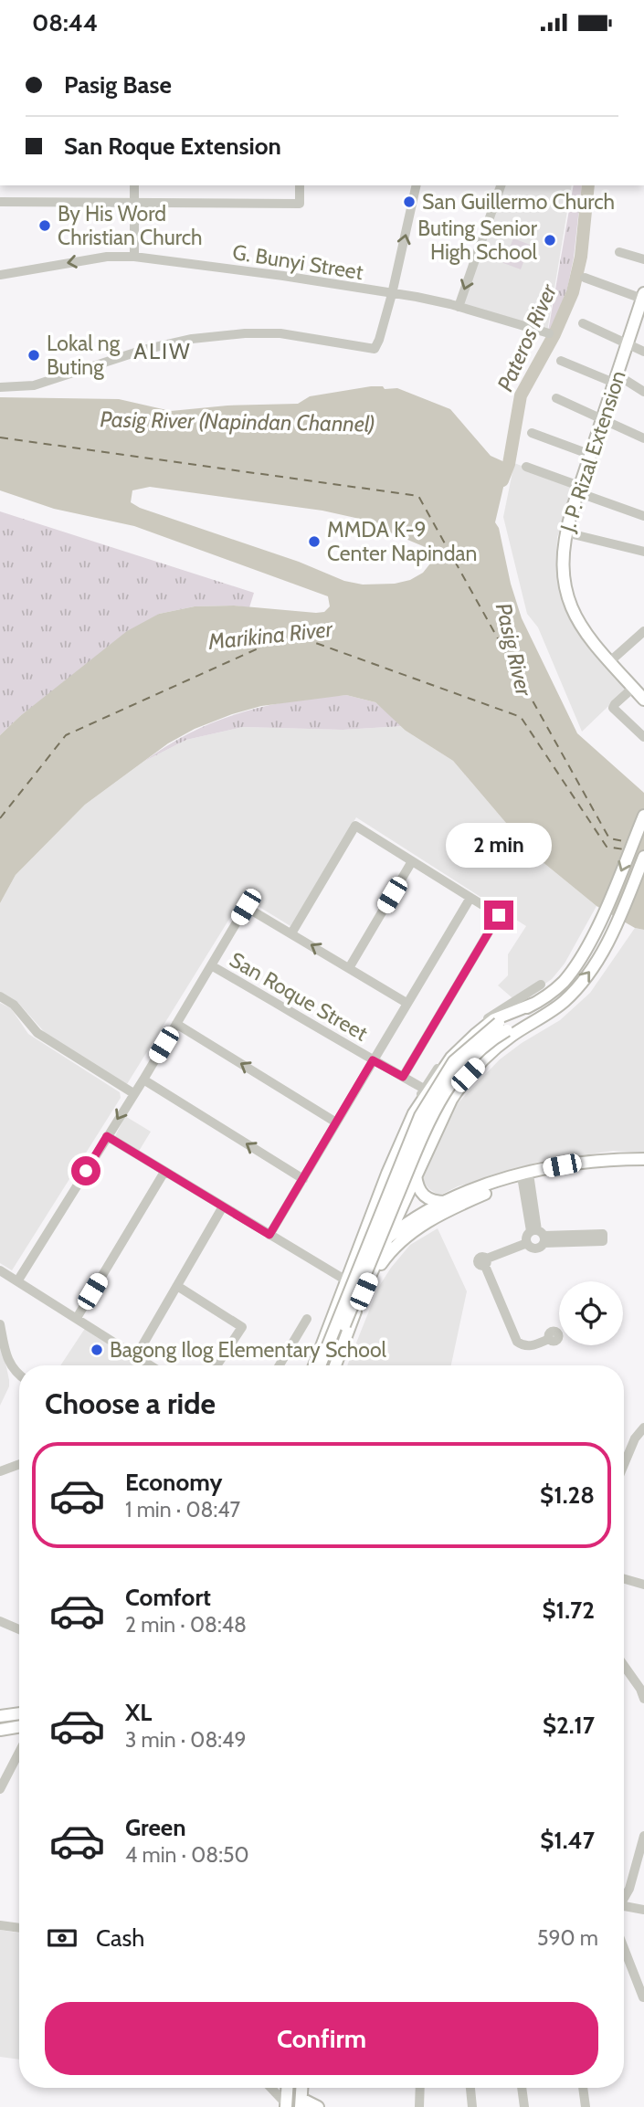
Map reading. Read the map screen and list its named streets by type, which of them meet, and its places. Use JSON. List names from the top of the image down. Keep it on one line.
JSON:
{"streets":{"main road":["J. P. Rizal Extension"],"street":["G. Bunyi Street","San Roque Street"]},"districts":["ALIW"],"water":["Pateros River","Pasig River (Napindan Channel)","Marikina River","Pasig River"],"places":["San Guillermo Church","By His Word Christian Church","Buting Senior High School","Lokal ng Buting","MMDA K-9 Center Napindan","Bagong Ilog Elementary School"],"page":{"status":"08:44","banner":["Pasig Base","San Roque Extension"],"bubble":"2 min","heading":"Choose a ride","list":[{"name":"Economy","note":"1 min · 08:47","value":"$1.28"},{"name":"Comfort","note":"2 min · 08:48","value":"$1.72"},{"name":"XL","note":"3 min · 08:49","value":"$2.17"},{"name":"Green","note":"4 min · 08:50","value":"$1.47"}],"pay":["Cash","590 m"],"buttons":"Confirm"}}
